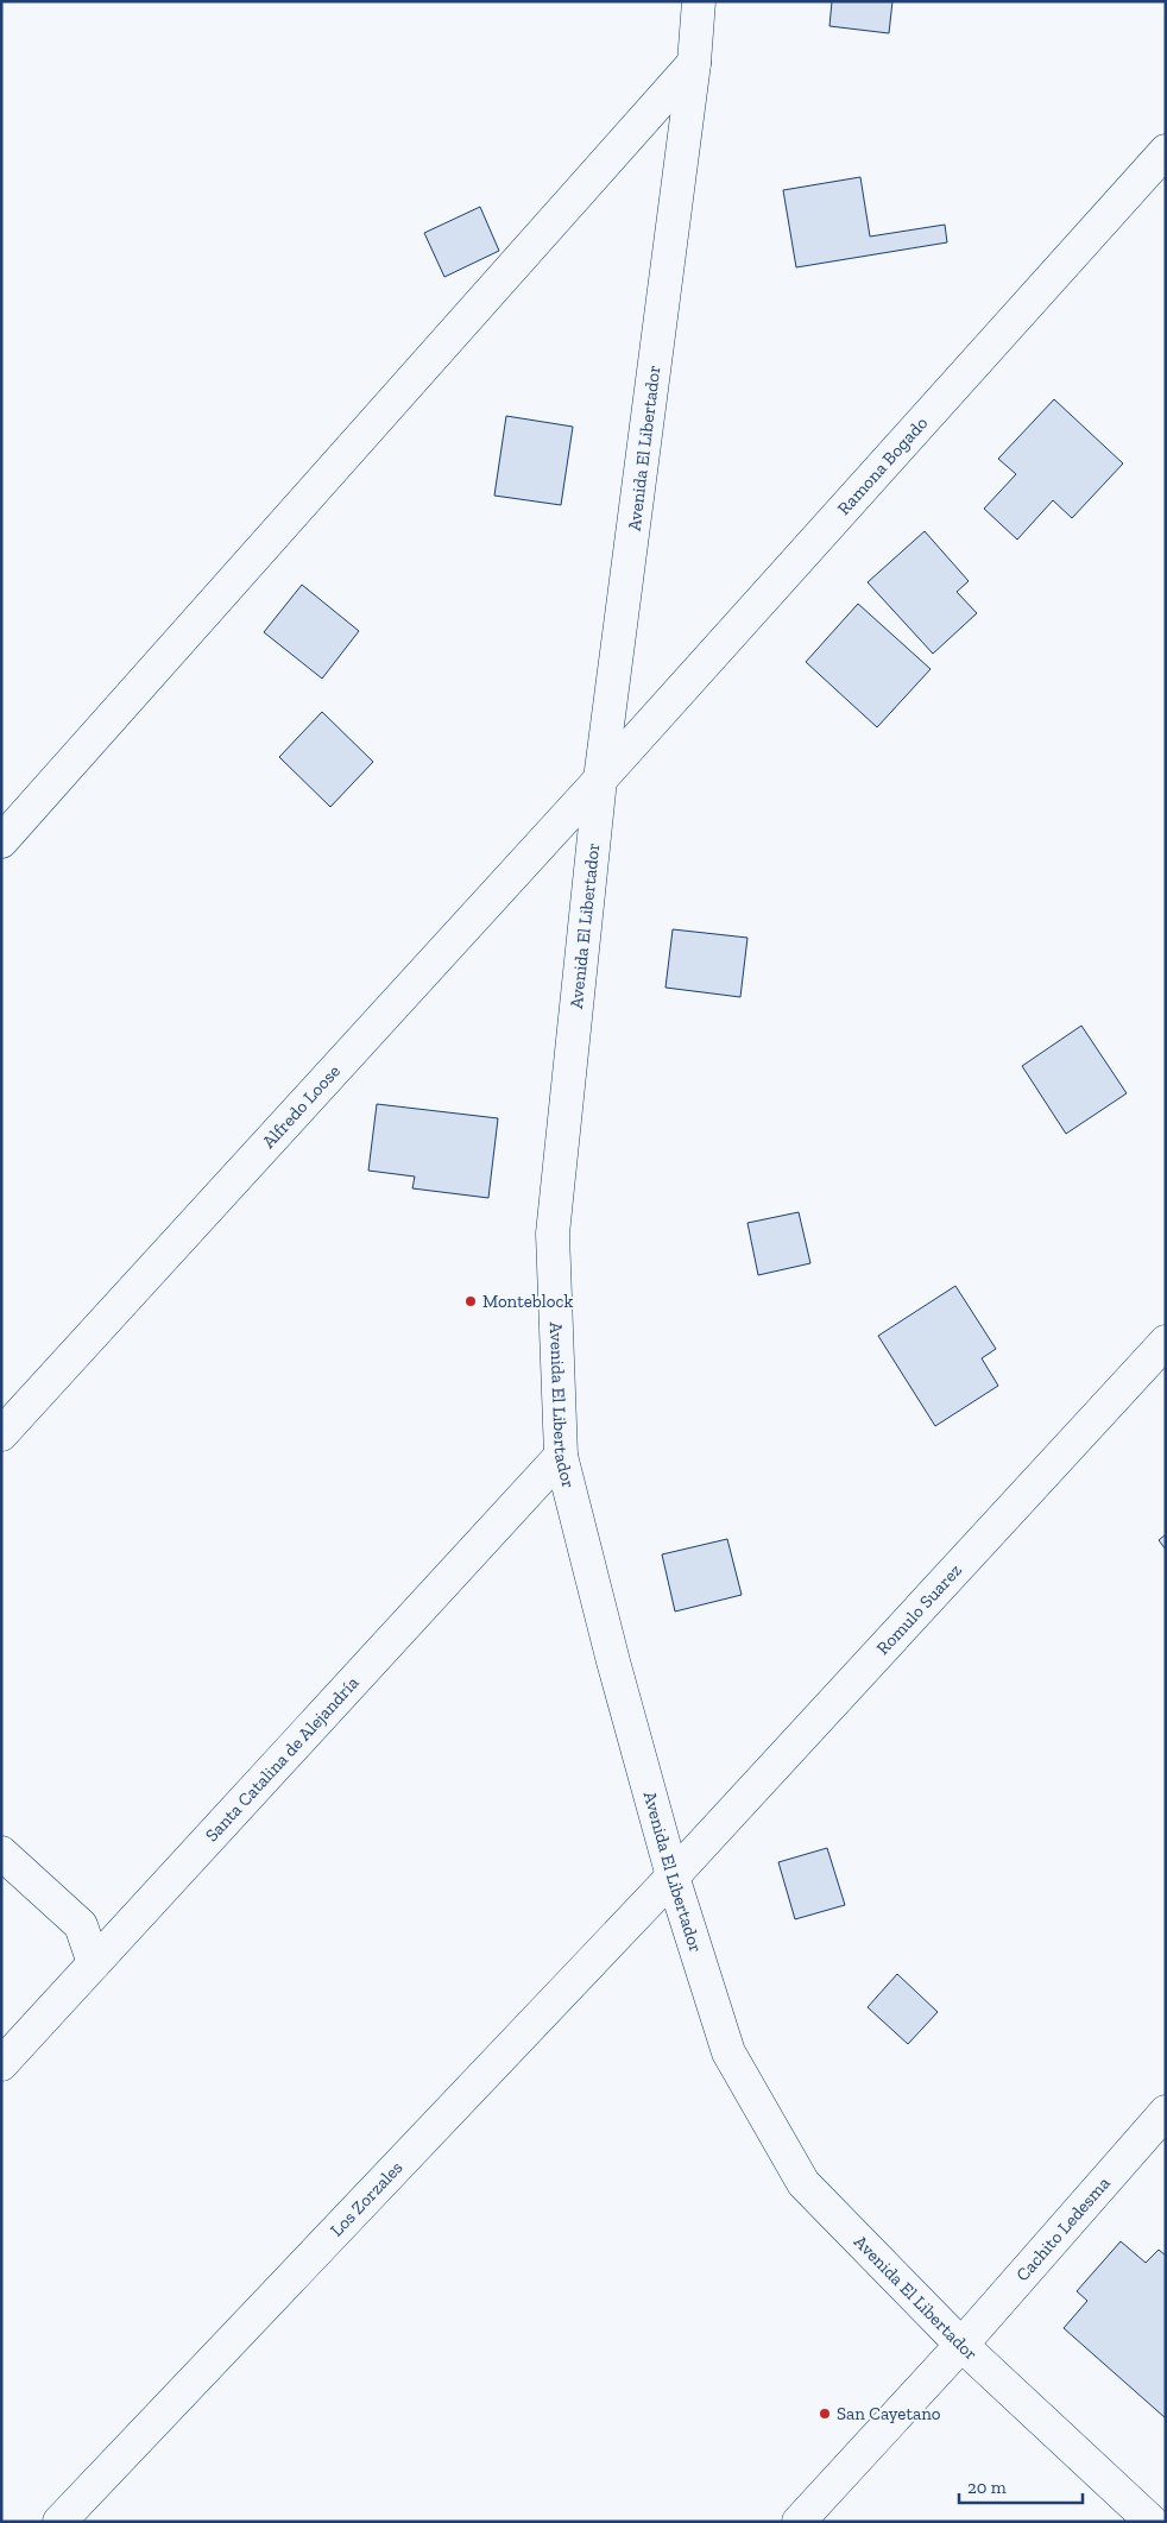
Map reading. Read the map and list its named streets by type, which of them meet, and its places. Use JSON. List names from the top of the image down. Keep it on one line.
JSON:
{"streets":{"street":["Avenida El Libertador","Ramona Bogado","Alfredo Loose","Romulo Suarez","Santa Catalina de Alejandría","Los Zorzales","Cachito Ledesma"]},"crossings":[["Avenida El Libertador","Ramona Bogado"],["Avenida El Libertador","Alfredo Loose"],["Avenida El Libertador","Romulo Suarez"],["Avenida El Libertador","Santa Catalina de Alejandría"],["Avenida El Libertador","Los Zorzales"],["Avenida El Libertador","Cachito Ledesma"],["Ramona Bogado","Alfredo Loose"],["Romulo Suarez","Los Zorzales"]],"places":["Monteblock","San Cayetano"],"scale_bar":"20 m"}
